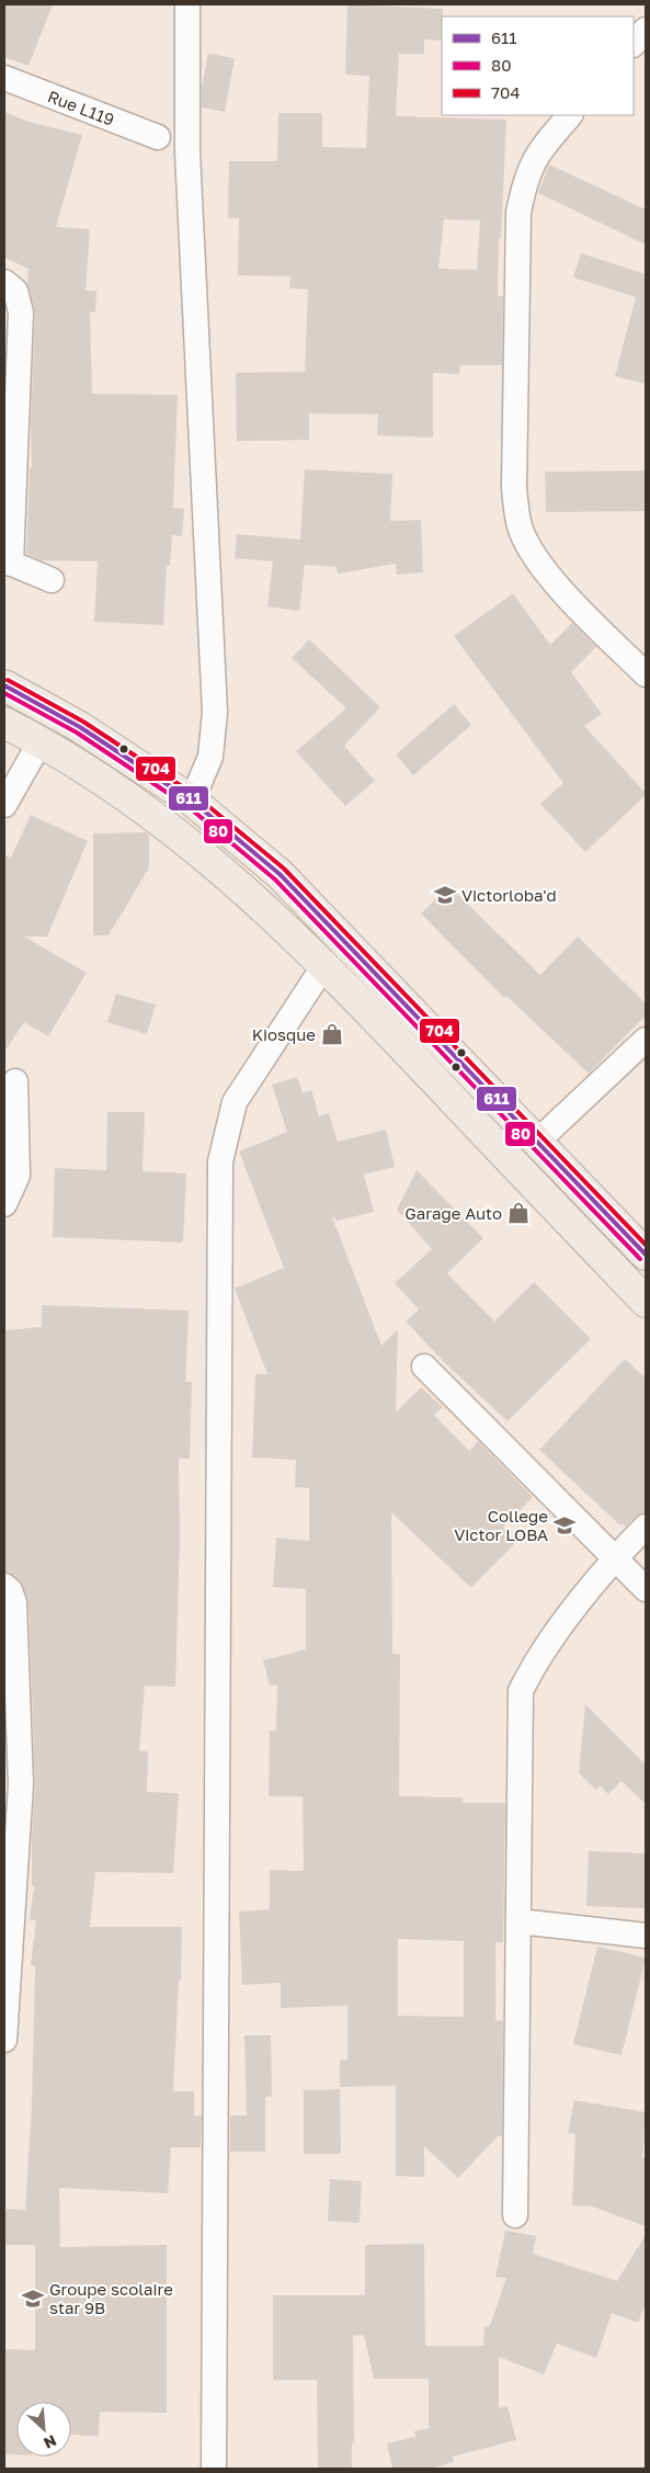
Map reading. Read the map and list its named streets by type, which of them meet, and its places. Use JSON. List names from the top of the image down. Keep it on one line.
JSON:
{"streets":{"street":["Rue L119"]},"places":{"school or university":["Victorloba'd","College Victor LOBA","Groupe scolaire star 9B"],"shop":["Kiosque","Garage Auto"]},"lines":["transit line 704","transit line 611","transit line 80"],"legend":["611","80","704"],"north":"bottom right"}
